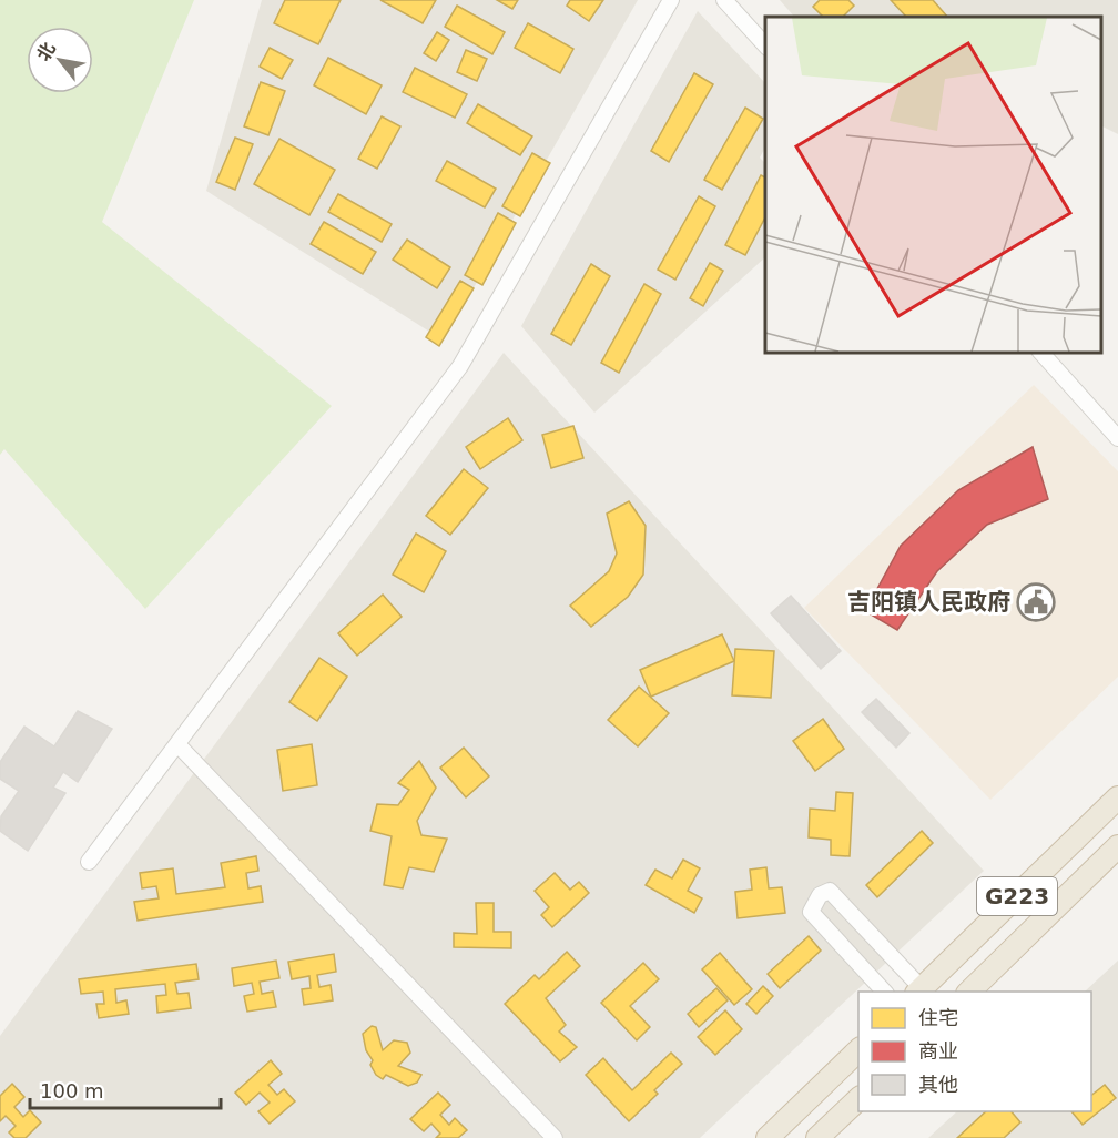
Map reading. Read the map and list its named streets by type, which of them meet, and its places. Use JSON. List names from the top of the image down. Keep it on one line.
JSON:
{"streets":{"highway":["G223"]},"places":{"public building":["吉阳镇人民政府"]},"legend":["住宅","商业","其他"],"scale_bar":"100 m","north":"top left"}
